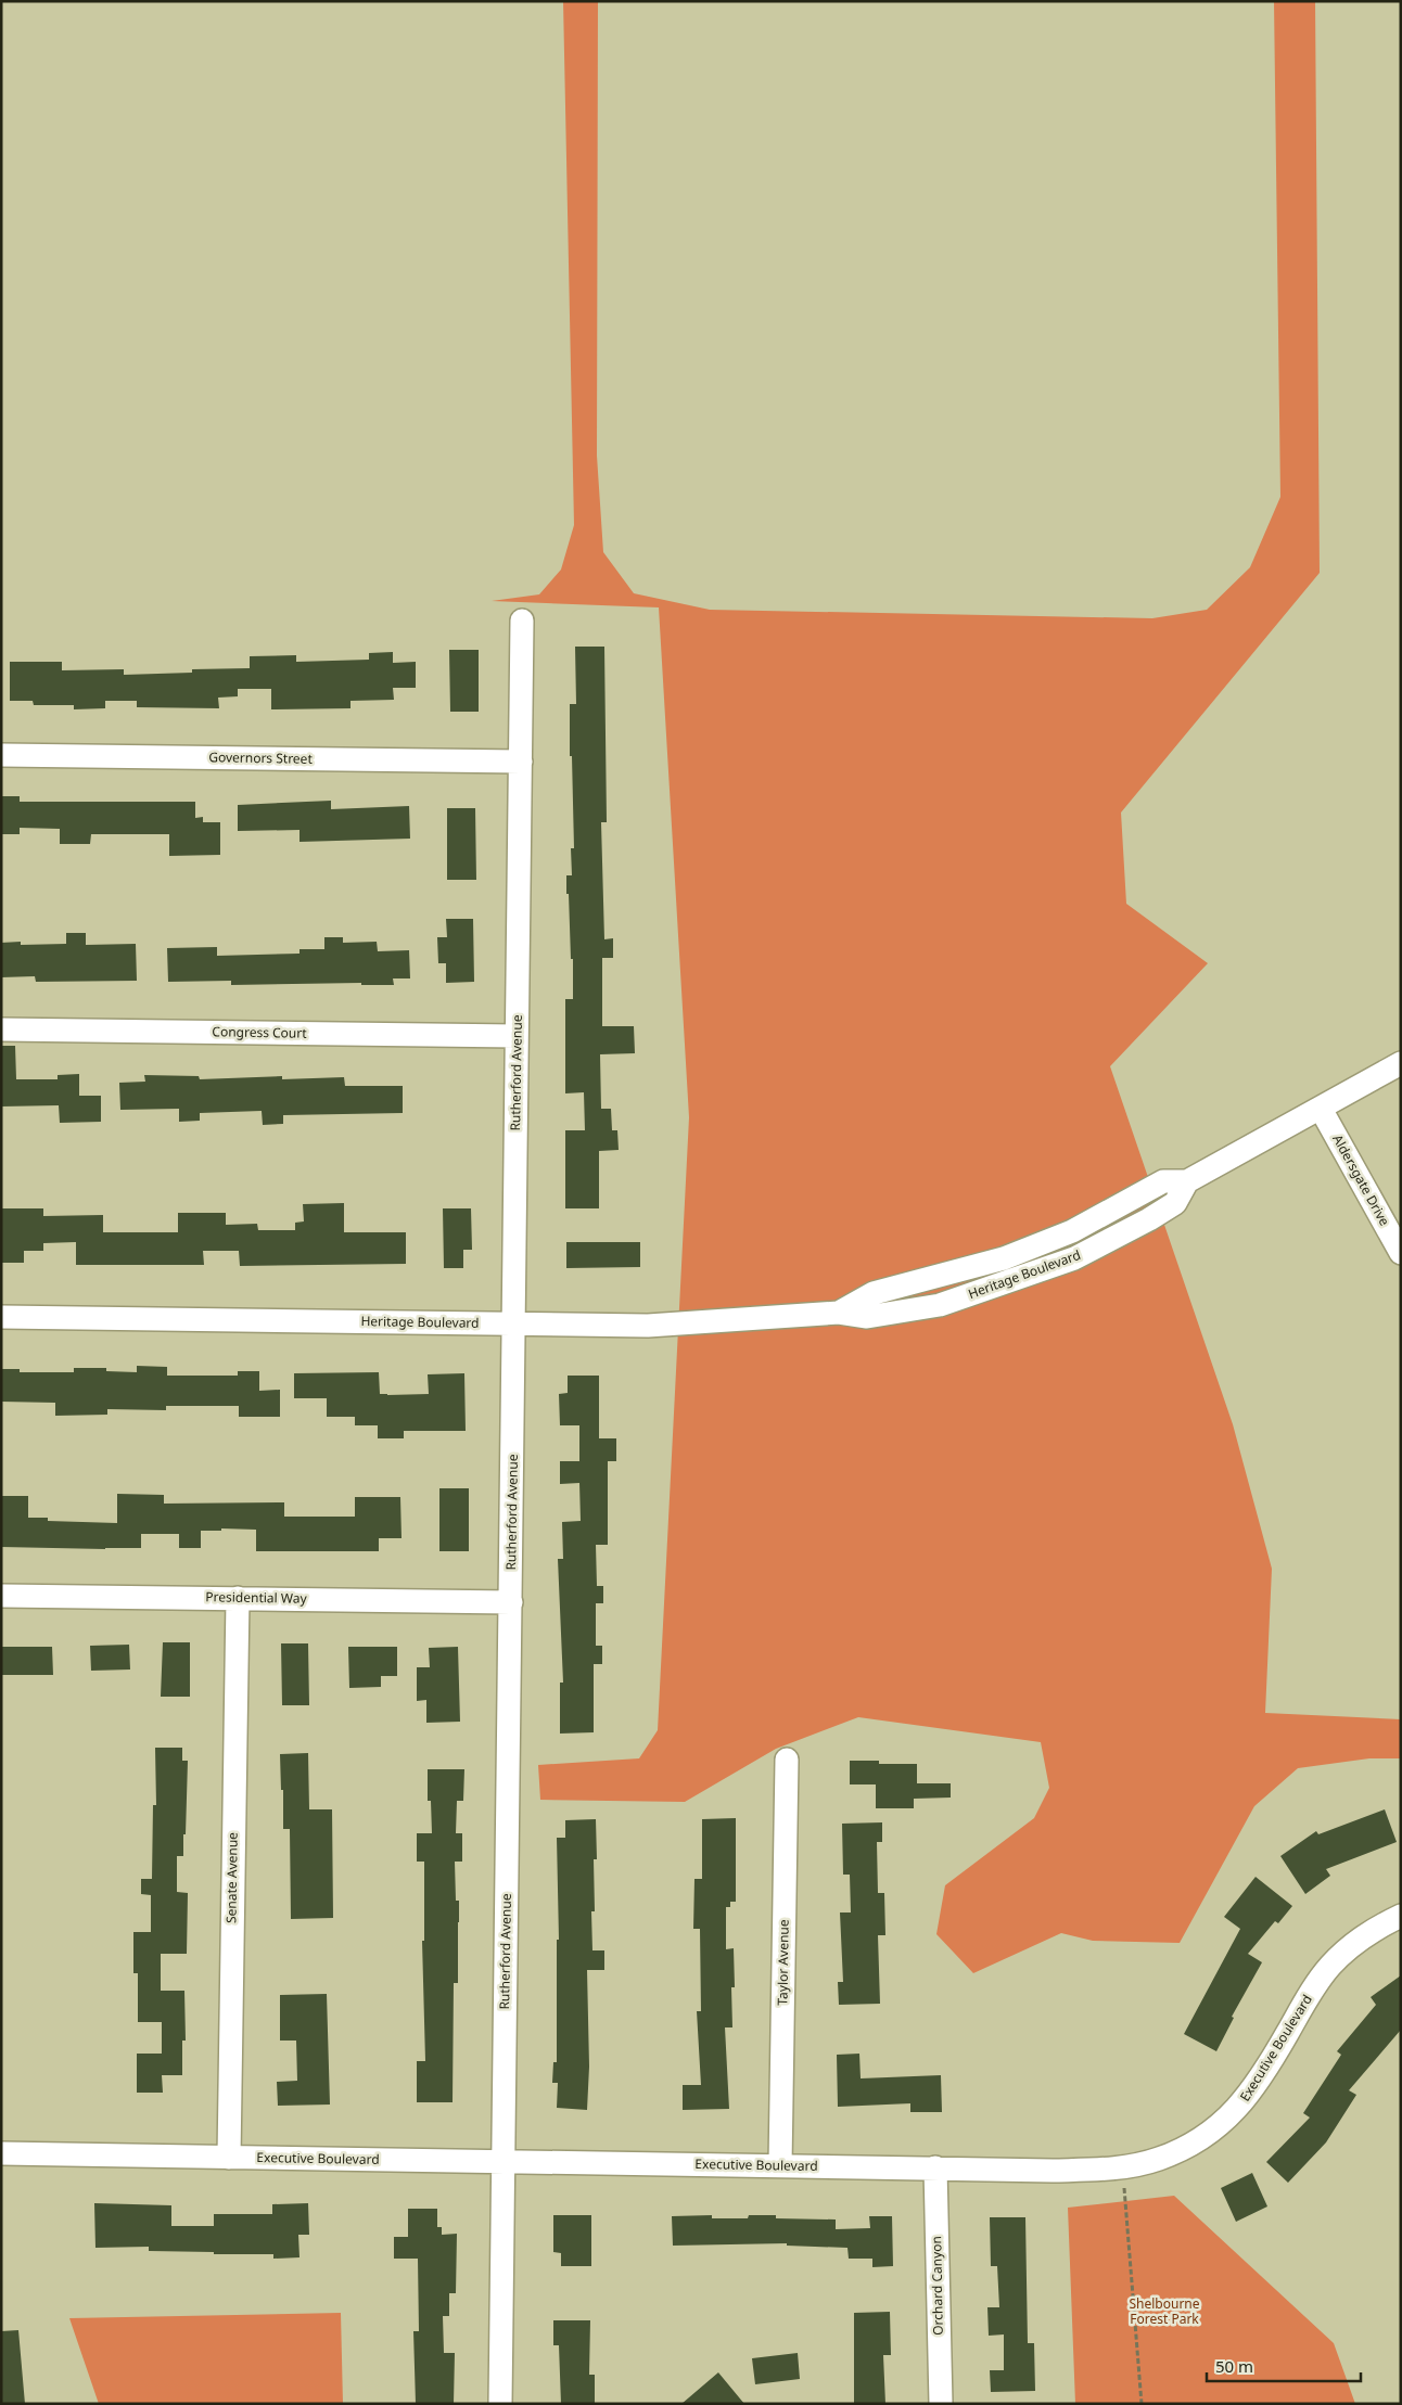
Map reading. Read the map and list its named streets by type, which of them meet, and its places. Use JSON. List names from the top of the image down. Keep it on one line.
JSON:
{"streets":{"street":["Governors Street","Congress Court","Rutherford Avenue","Aldersgate Drive","Heritage Boulevard","Presidential Way","Senate Avenue","Taylor Avenue","Executive Boulevard","Orchard Canyon"]},"crossings":[["Governors Street","Rutherford Avenue"],["Congress Court","Rutherford Avenue"],["Rutherford Avenue","Heritage Boulevard"],["Rutherford Avenue","Presidential Way"],["Rutherford Avenue","Executive Boulevard"],["Aldersgate Drive","Heritage Boulevard"],["Presidential Way","Senate Avenue"],["Senate Avenue","Executive Boulevard"],["Taylor Avenue","Executive Boulevard"],["Executive Boulevard","Orchard Canyon"]],"parks":["Shelbourne Forest Park"],"scale_bar":"50 m"}
